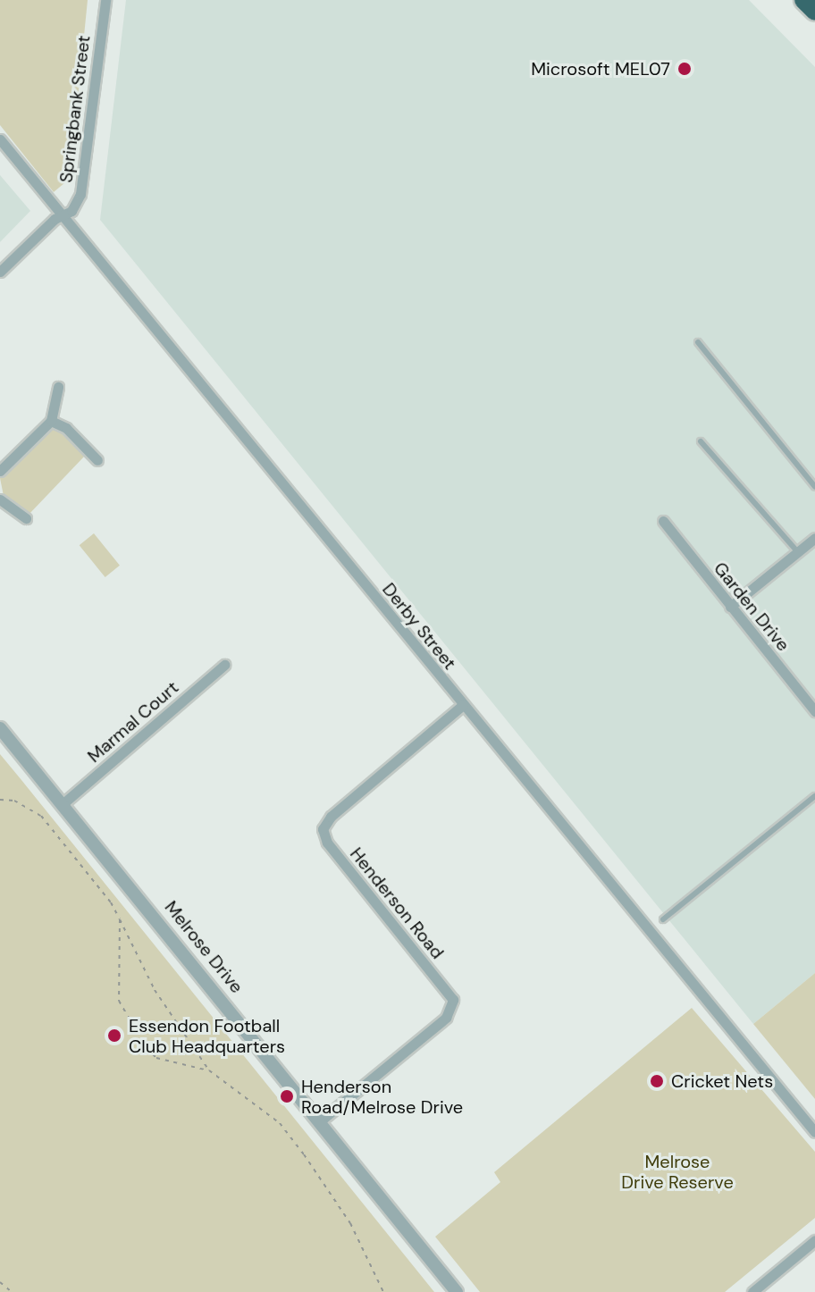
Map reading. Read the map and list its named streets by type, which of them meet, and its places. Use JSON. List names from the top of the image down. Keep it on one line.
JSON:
{"streets":{"street":["Springbank Street","Garden Drive","Derby Street","Marmal Court","Henderson Road","Melrose Drive"]},"crossings":[["Springbank Street","Derby Street"],["Derby Street","Henderson Road"],["Marmal Court","Melrose Drive"],["Henderson Road","Melrose Drive"]],"parks":["Melrose Drive Reserve"],"places":["Microsoft MEL07","Essendon Football Club Headquarters","Cricket Nets","Henderson Road/Melrose Drive"]}
